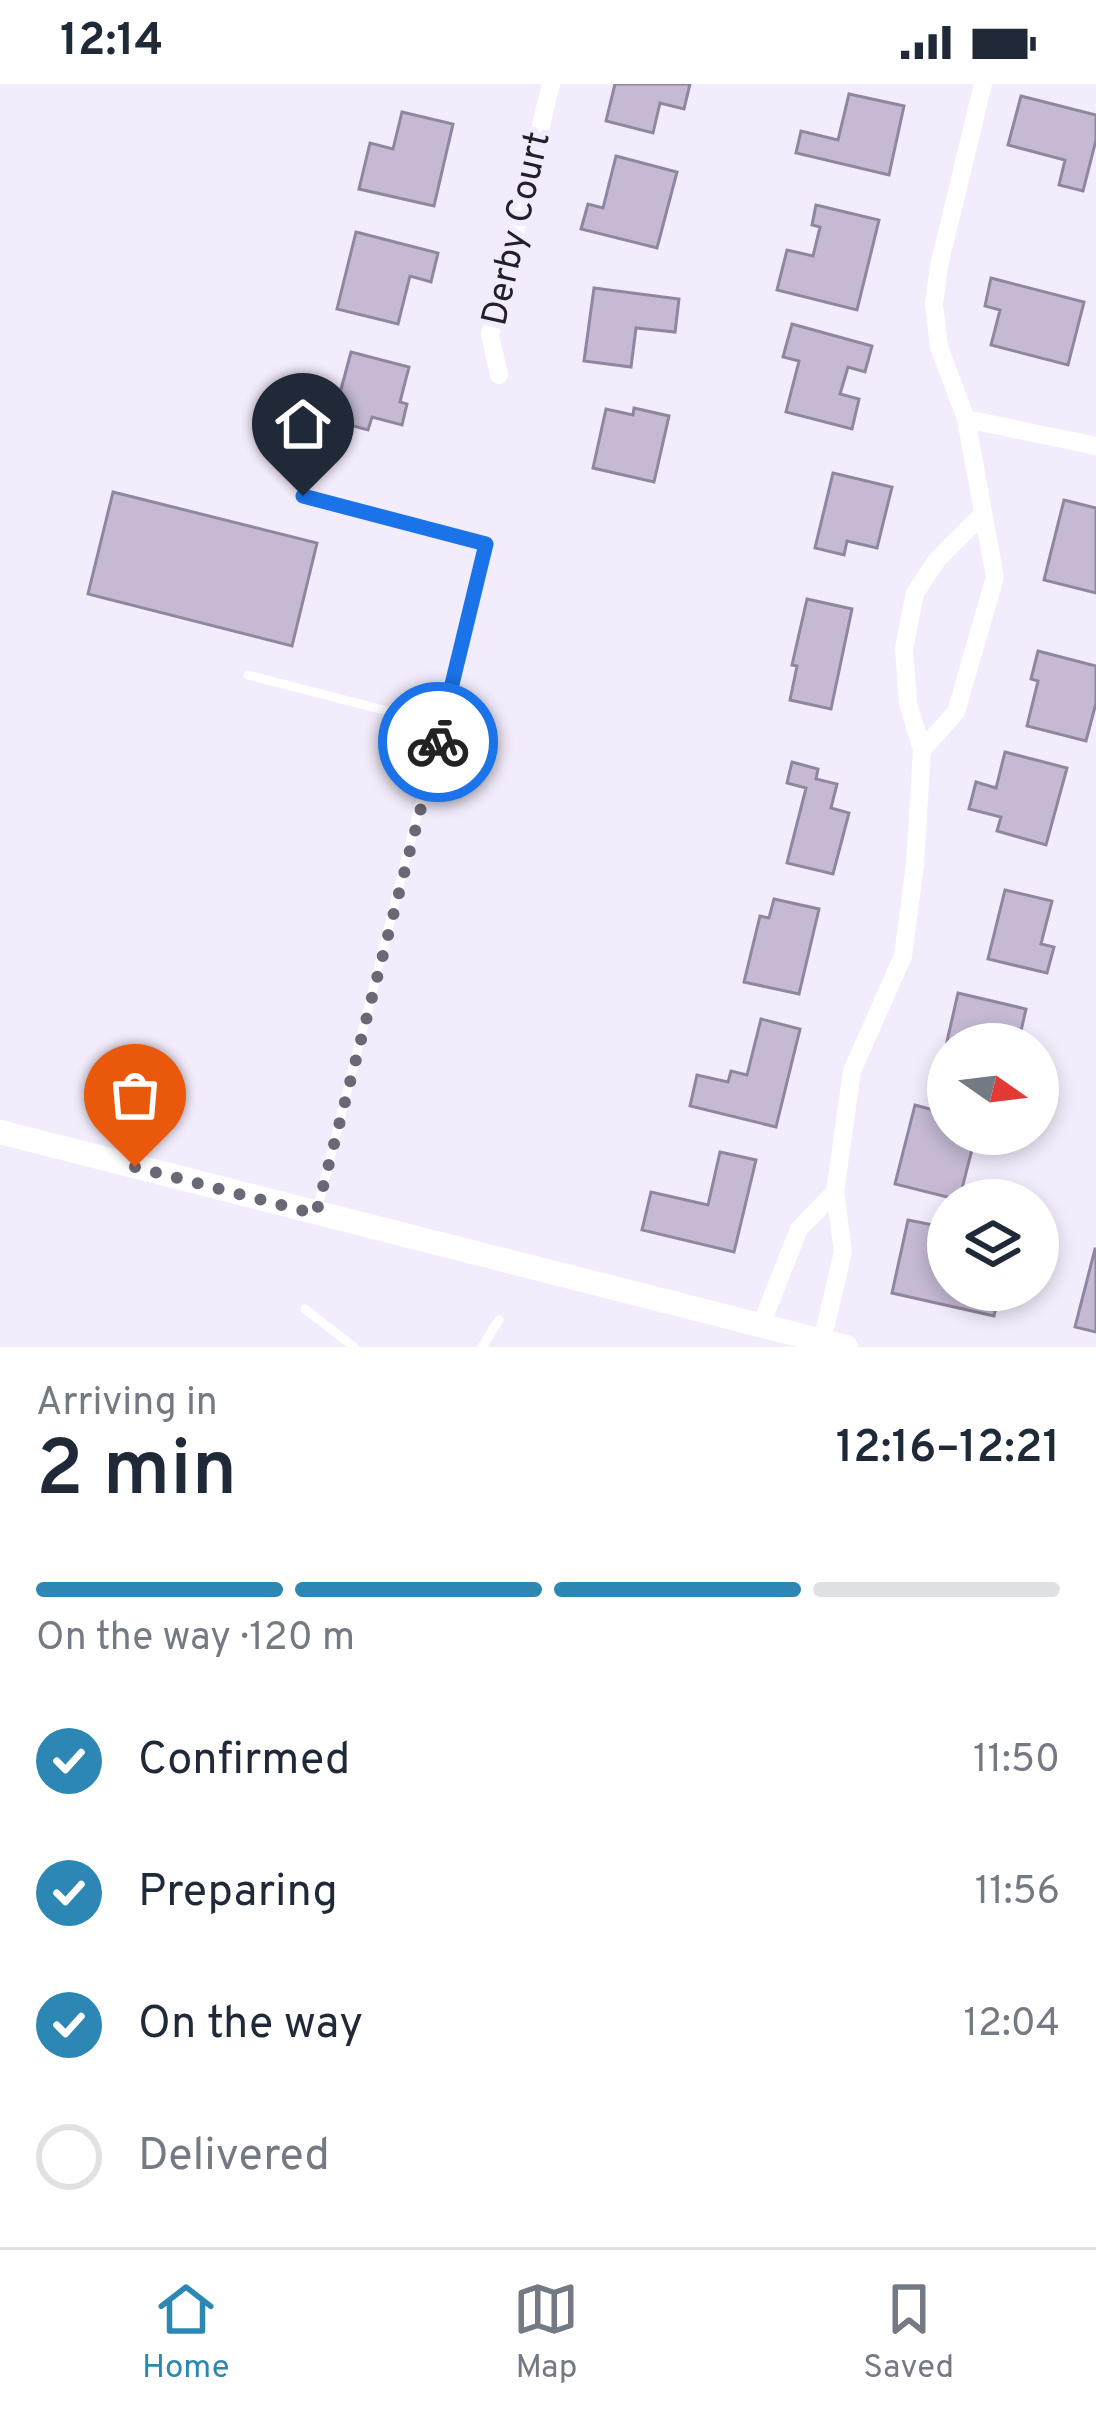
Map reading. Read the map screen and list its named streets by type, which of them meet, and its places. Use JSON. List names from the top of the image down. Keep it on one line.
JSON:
{"streets":{"street":["Derby Court"]},"north":"right","page":{"status":"12:14","heading":["2 min","Arriving in","12:16–12:21"],"bar":"On the way · 120 m","list":[["Confirmed","11:50"],["Preparing","11:56"],["On the way","12:04"],"Delivered"],"tabs":["Home","Map","Saved"]}}
